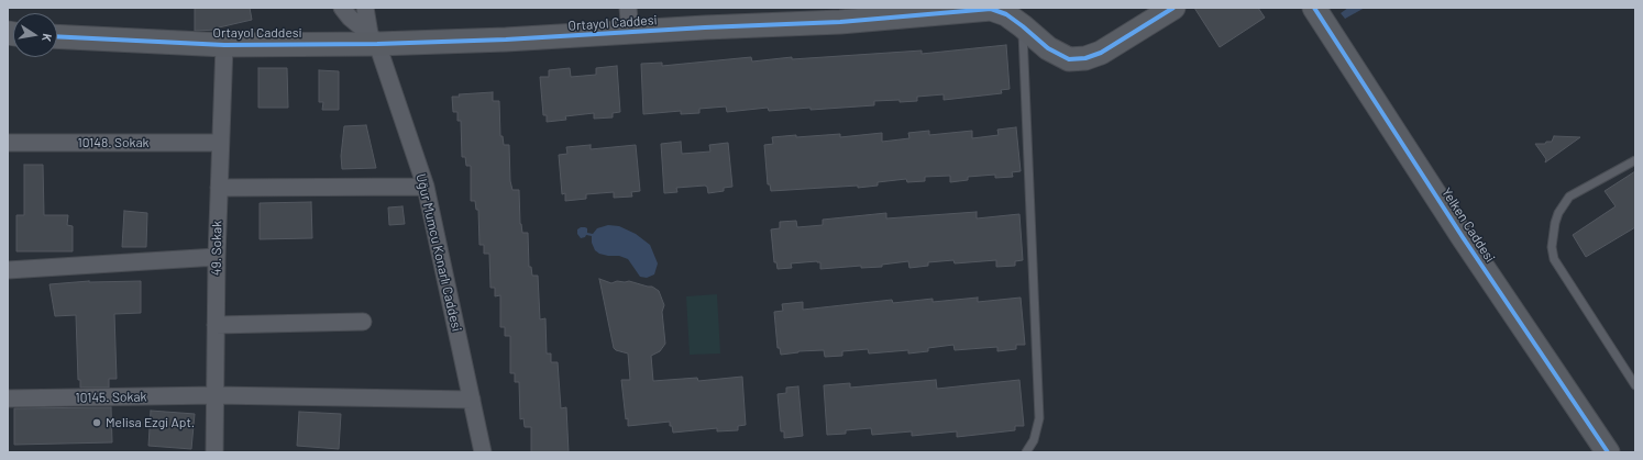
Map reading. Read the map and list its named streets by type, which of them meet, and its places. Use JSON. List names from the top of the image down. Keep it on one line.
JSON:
{"streets":{"street":["Ortayol Caddesi","10148. Sokak","Yelken Caddesi","49. Sokak","Uğur Mumcu Konarlı Caddesi","10145. Sokak"]},"crossings":[["Ortayol Caddesi","49. Sokak"],["Ortayol Caddesi","Uğur Mumcu Konarlı Caddesi"],["10148. Sokak","49. Sokak"],["49. Sokak","10145. Sokak"],["Uğur Mumcu Konarlı Caddesi","10145. Sokak"]],"places":["Melisa Ezgi Apt."],"north":"right"}
